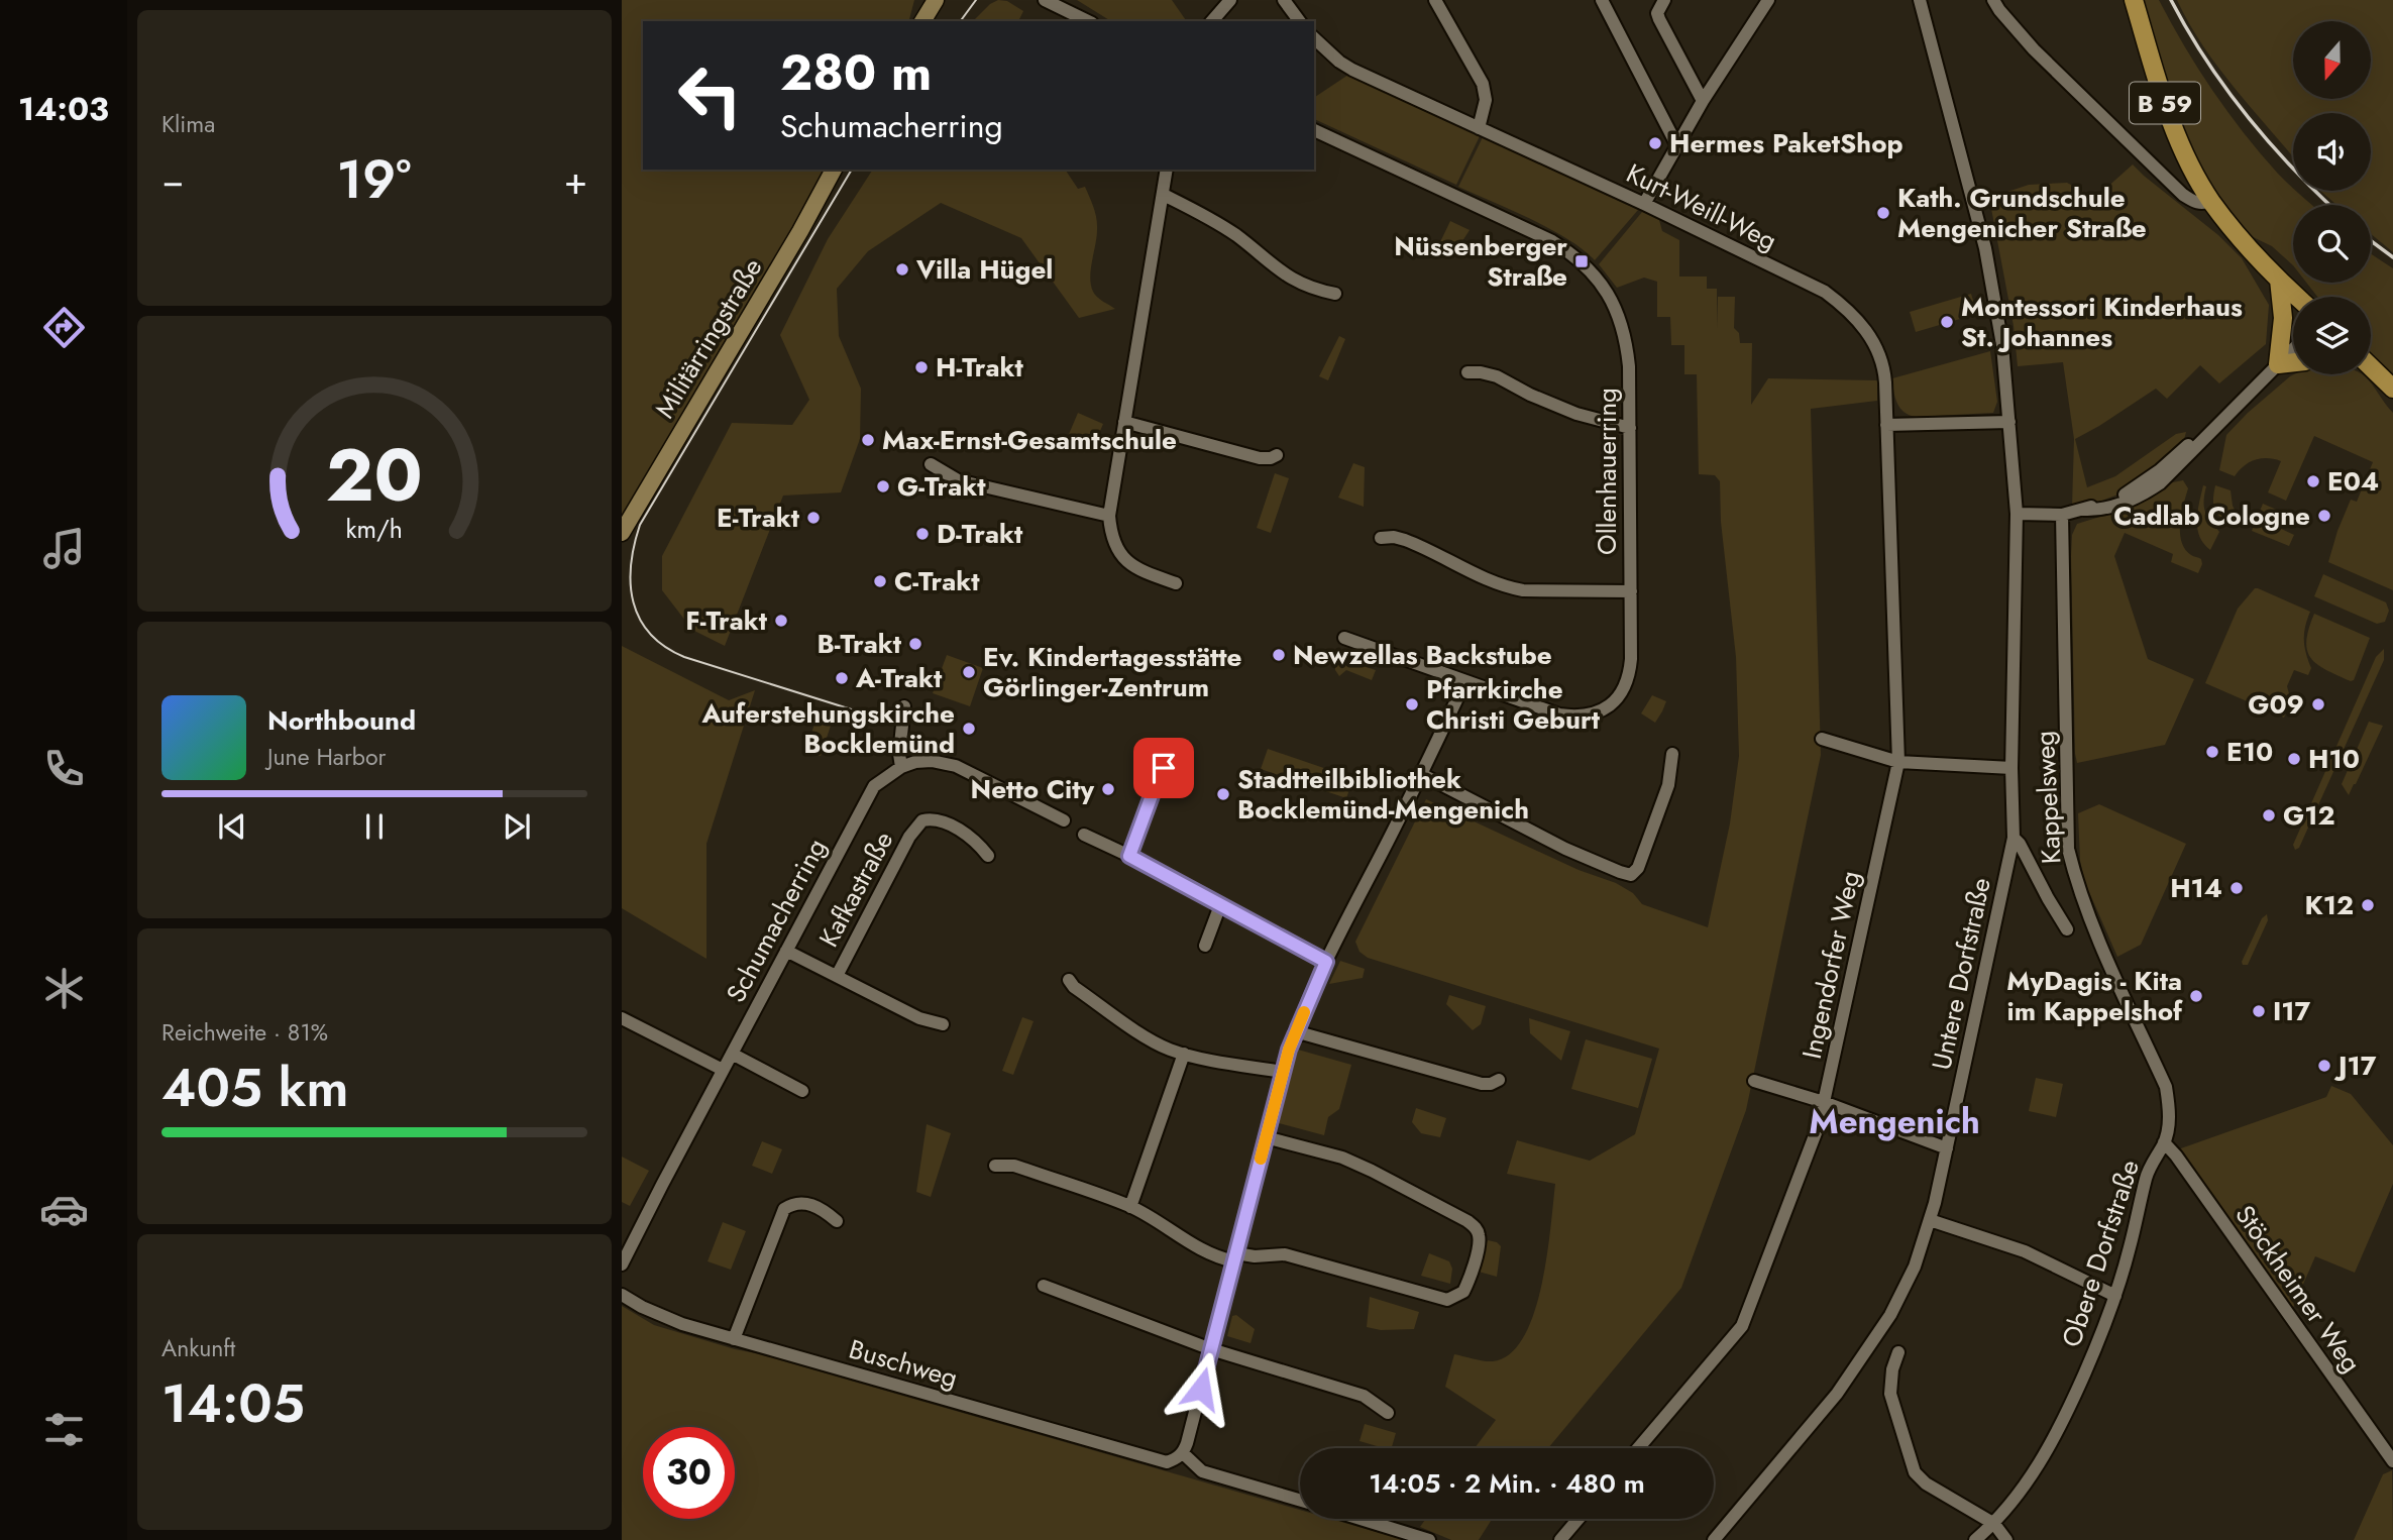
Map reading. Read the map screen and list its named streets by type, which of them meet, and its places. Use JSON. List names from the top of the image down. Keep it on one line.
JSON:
{"streets":{"main road":["B 59","Militärringstraße"],"street":["Kurt-Weill-Weg","Ollenhauerring","Kappelsweg","Kafkastraße","Schumacherring","Ingendorfer Weg","Untere Dorfstraße","Obere Dorfstraße","Stöckheimer Weg","Buschweg"]},"crossings":[["Kurt-Weill-Weg","Ingendorfer Weg"],["Kappelsweg","Obere Dorfstraße"],["Kappelsweg","Stöckheimer Weg"],["Obere Dorfstraße","Stöckheimer Weg"]],"districts":["Mengenich"],"places":{"other":["Hermes PaketShop","Kath. Grundschule Mengenicher Straße","Villa Hügel","Montessori Kinderhaus St. Johannes","H-Trakt","Max-Ernst-Gesamtschule","E04","G-Trakt","Cadlab Cologne","E-Trakt","D-Trakt","C-Trakt","F-Trakt","B-Trakt","Newzellas Backstube","Ev. Kindertagesstätte Görlinger-Zentrum","A-Trakt","Pfarrkirche Christi Geburt","G09","Auferstehungskirche Bocklemünd","E10","H10","Netto City","Stadtteilbibliothek Bocklemünd-Mengenich","G12","H14","K12","MyDagis - Kita im Kappelshof","I17","J17"],"transit":["Nüssenberger Straße"]},"north":"bottom","page":{"tabs":"14:03","tile":["Klima",["Reichweite · 81%","405 km"],["Ankunft","14:05"]],"turn":["280 m","Schumacherring"],"heat":["−","19°","+"],"song":["Northbound","June Harbor"],"limit":"30","trip":"14:05 · 2 Min. · 480 m","gauge":["20","km/h"]}}
